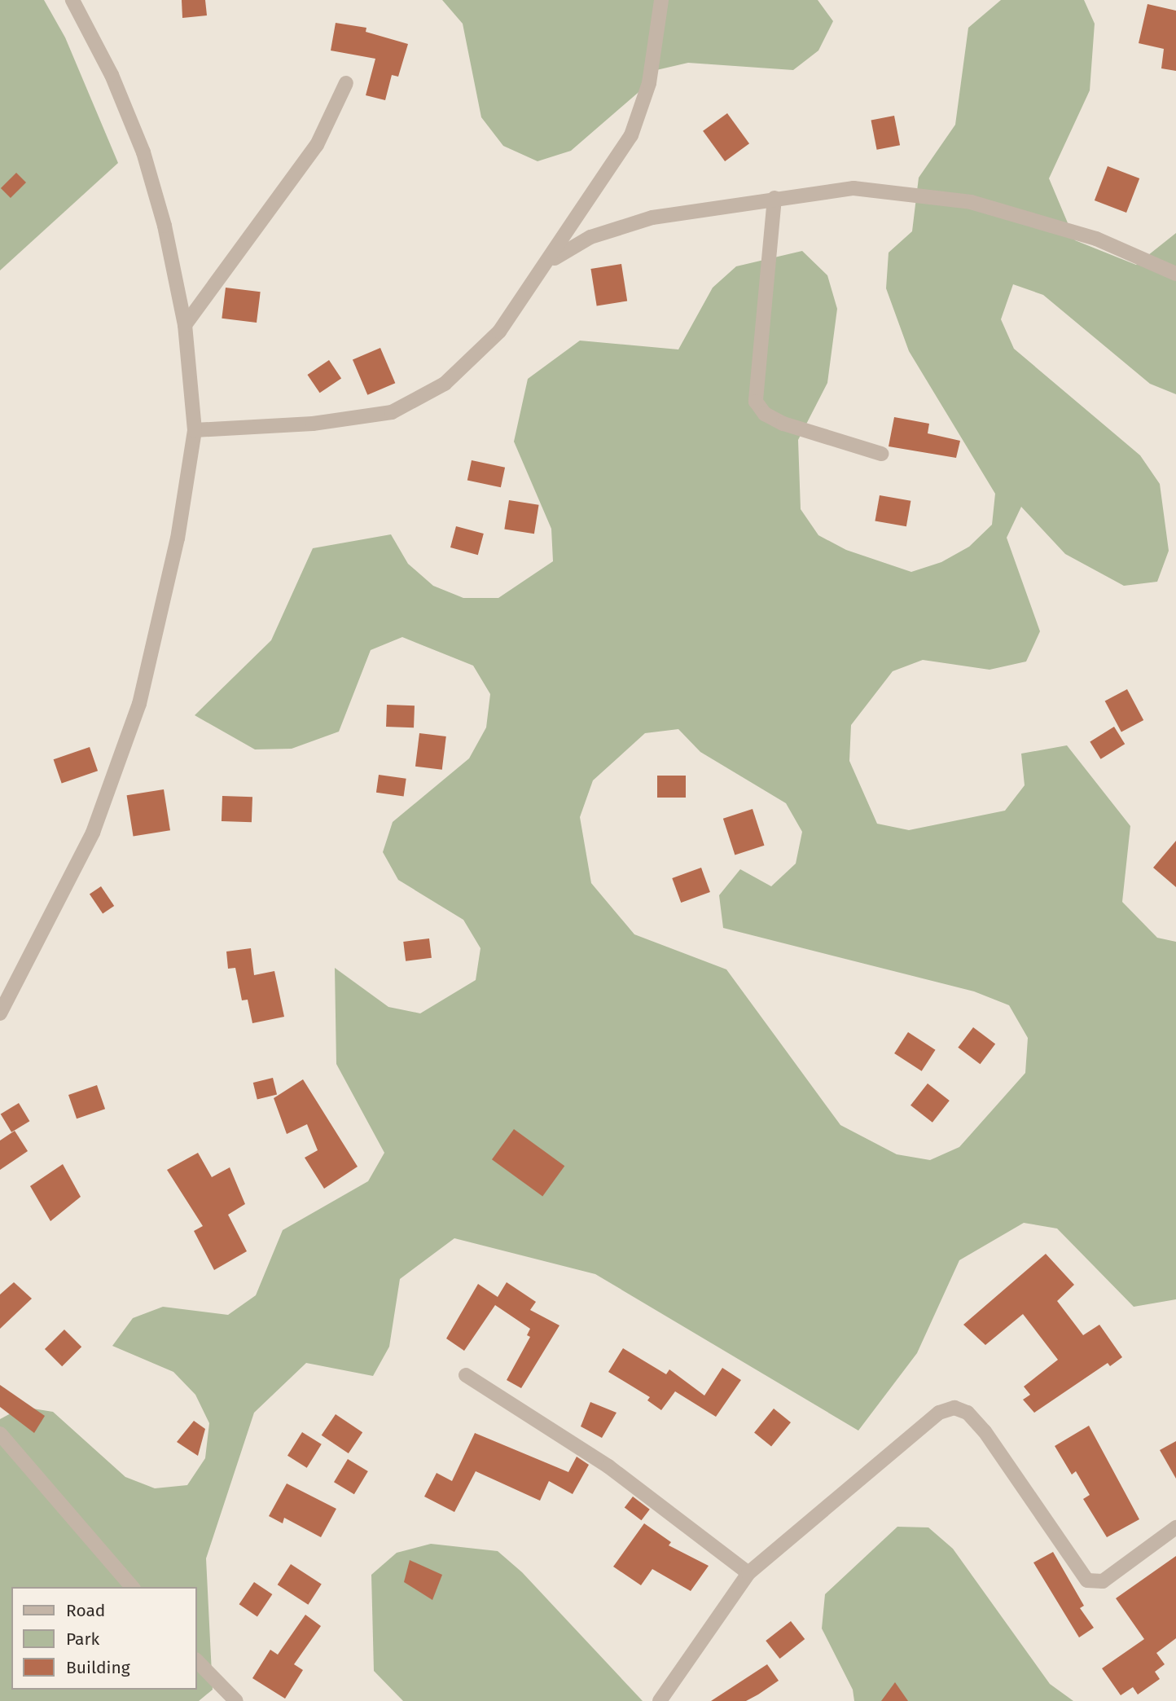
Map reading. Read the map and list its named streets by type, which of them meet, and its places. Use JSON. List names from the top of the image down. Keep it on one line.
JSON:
{"legend":["Road","Park","Building"]}
